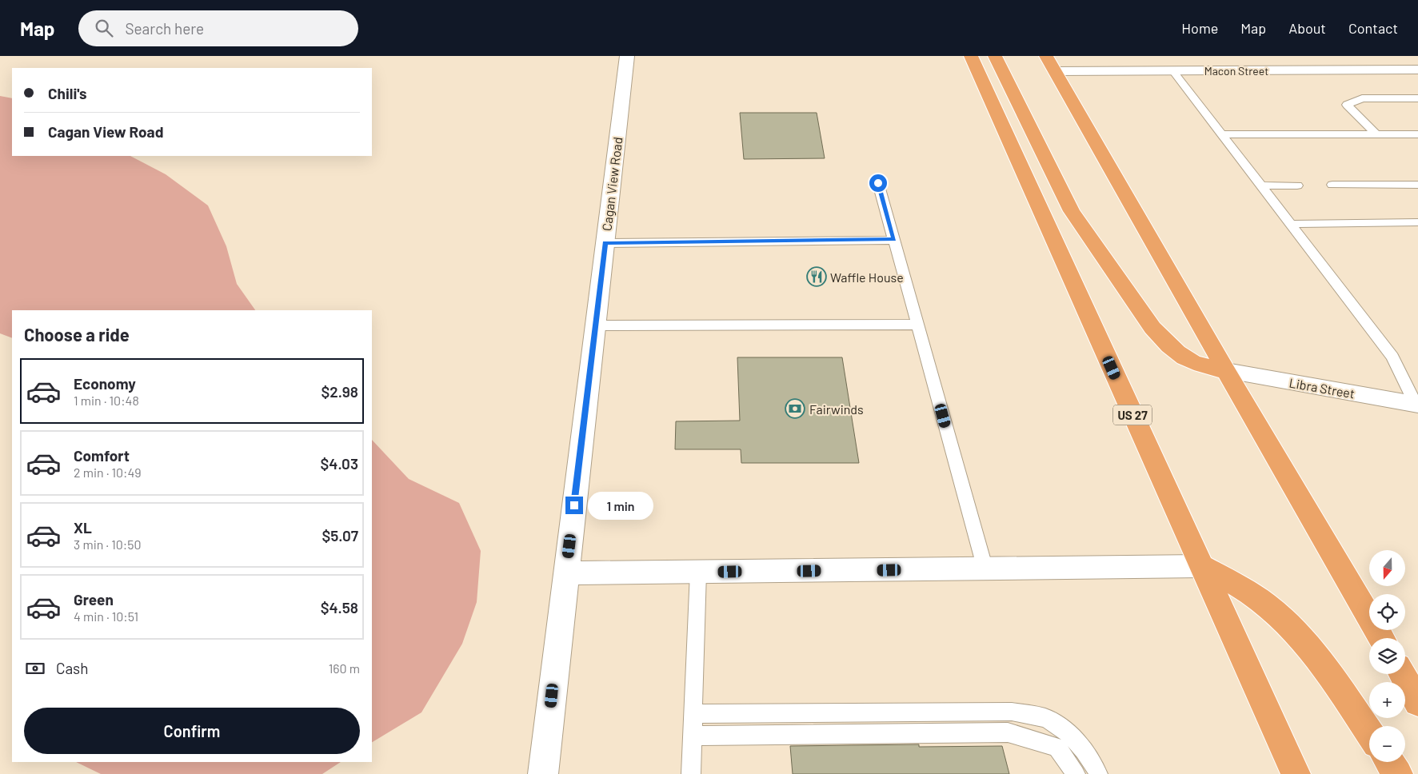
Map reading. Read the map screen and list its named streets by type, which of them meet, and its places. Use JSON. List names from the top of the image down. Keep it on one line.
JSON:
{"streets":{"highway":["US 27"],"street":["Macon Street","Cagan View Road","Libra Street"]},"places":{"restaurant":["Waffle House"],"bank":["Fairwinds"]},"north":"bottom","page":{"header":"Map","search":"Search here","nav":["Home","Map","About","Contact"],"banner":["Chili's","Cagan View Road"],"heading":"Choose a ride","list":[{"name":"Economy","note":"1 min · 10:48","value":"$2.98"},{"name":"Comfort","note":"2 min · 10:49","value":"$4.03"},{"name":"XL","note":"3 min · 10:50","value":"$5.07"},{"name":"Green","note":"4 min · 10:51","value":"$4.58"}],"bubble":"1 min","map_buttons":["+","−"],"pay":["Cash","160 m"],"buttons":"Confirm"}}
